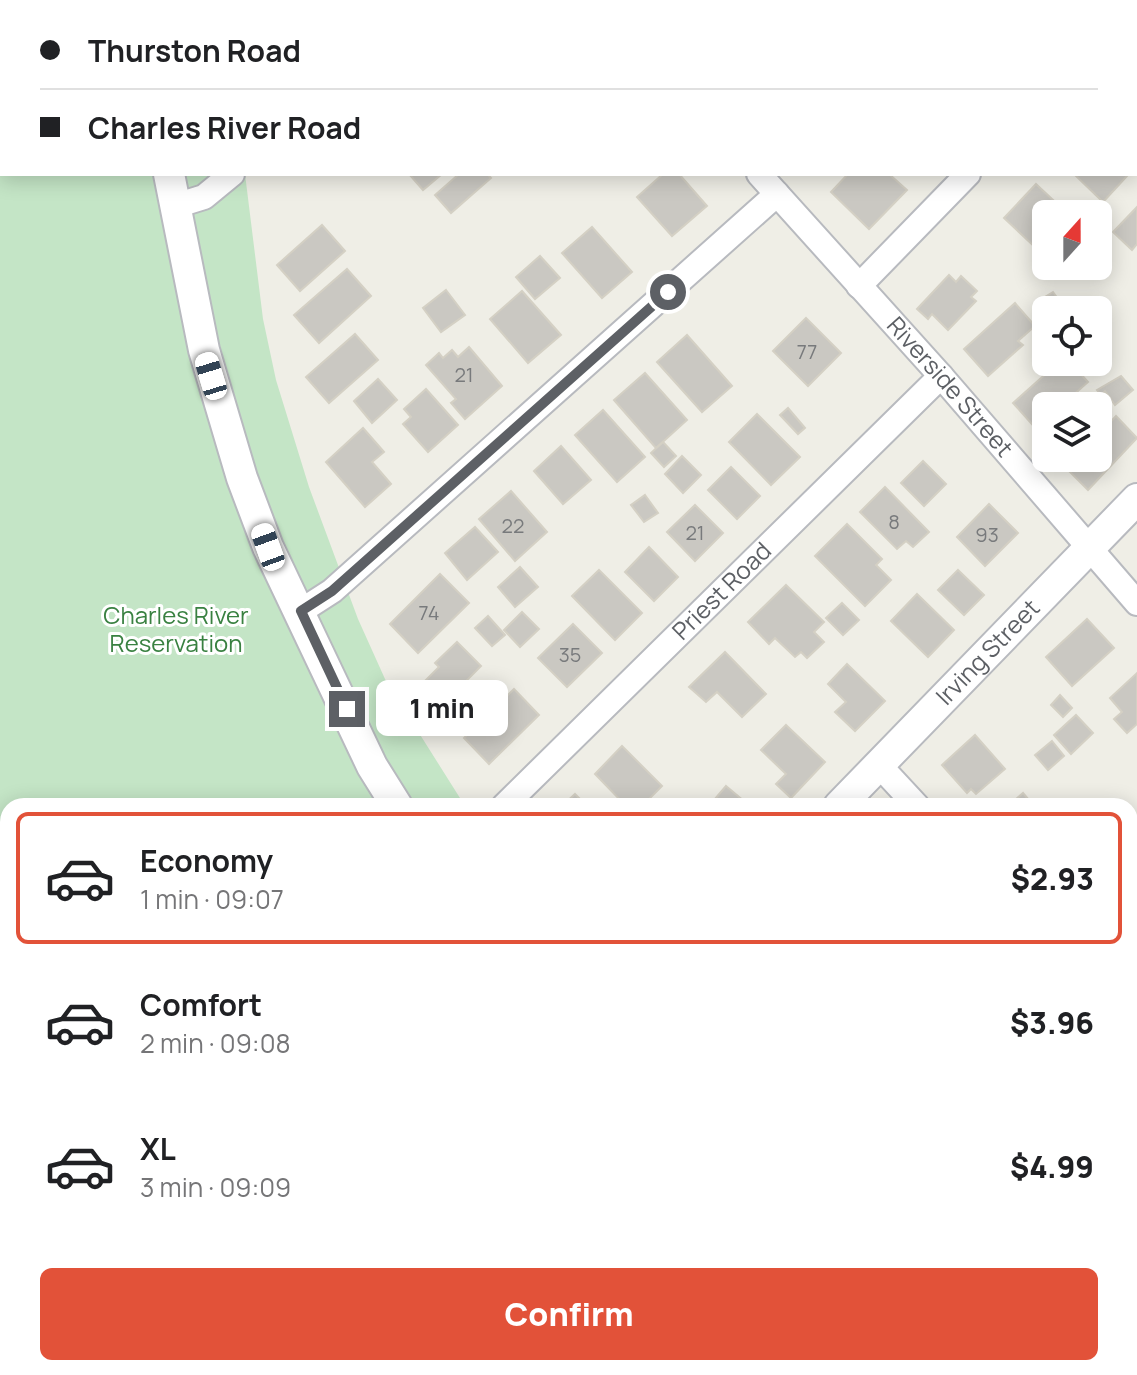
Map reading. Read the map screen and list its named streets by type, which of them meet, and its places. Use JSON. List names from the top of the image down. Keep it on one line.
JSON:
{"streets":{"street":["Riverside Street","Priest Road","Irving Street"]},"crossings":[["Riverside Street","Priest Road"],["Riverside Street","Irving Street"]],"parks":["Charles River Reservation"],"house_numbers":["77","21","8","22","21","93","74","35"],"north":"top","page":{"banner":["Thurston Road","Charles River Road"],"bubble":"1 min","list":[{"name":"Economy","note":"1 min · 09:07","value":"$2.93"},{"name":"Comfort","note":"2 min · 09:08","value":"$3.96"},{"name":"XL","note":"3 min · 09:09","value":"$4.99"}],"buttons":"Confirm"}}
